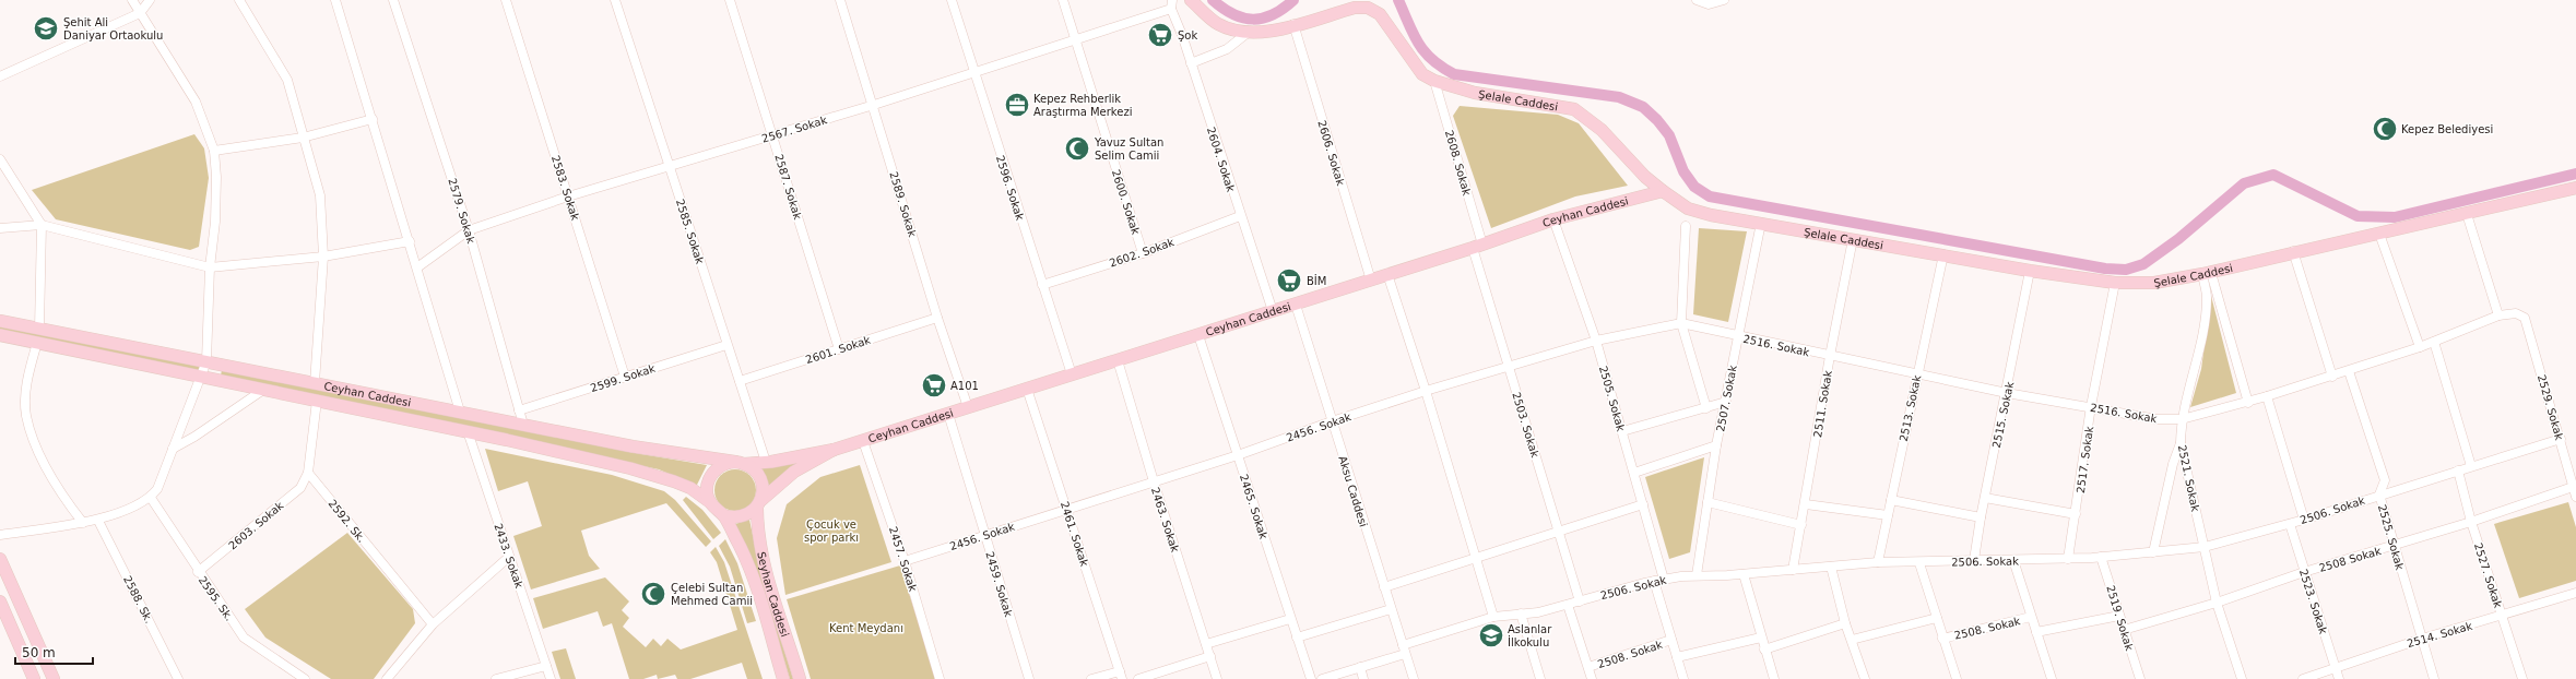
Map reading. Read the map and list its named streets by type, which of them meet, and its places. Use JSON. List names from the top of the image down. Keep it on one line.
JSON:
{"streets":{"street":["Şelale Caddesi","2567. Sokak","2606. Sokak","2604. Sokak","2608. Sokak","2587. Sokak","2583. Sokak","2596. Sokak","2600. Sokak","2589. Sokak","2579. Sokak","Ceyhan Caddesi","2585. Sokak","2602. Sokak","2516. Sokak","2601. Sokak","2599. Sokak","2505. Sokak","2507. Sokak","2511. Sokak","2529. Sokak","2513. Sokak","2515. Sokak","2503. Sokak","2456. Sokak","2517. Sokak","2521. Sokak","Aksu Caddesi","2465. Sokak","2506. Sokak","2463. Sokak","2592. Sk.","2603. Sokak","2461. Sokak","2525. Sokak","2433. Sokak","2457. Sokak","2508 Sokak","2527. Sokak","2459. Sokak","Seyhan Caddesi","2595. Sk.","2588. Sk.","2523. Sokak","2519. Sokak","2508. Sokak","2514. Sokak"]},"crossings":[["Şelale Caddesi","2606. Sokak"],["Şelale Caddesi","2608. Sokak"],["Şelale Caddesi","Ceyhan Caddesi"],["Şelale Caddesi","2507. Sokak"],["Şelale Caddesi","2511. Sokak"],["Şelale Caddesi","2513. Sokak"],["Şelale Caddesi","2515. Sokak"],["Şelale Caddesi","2517. Sokak"],["Şelale Caddesi","2521. Sokak"],["2567. Sokak","2604. Sokak"],["2567. Sokak","2587. Sokak"],["2567. Sokak","2583. Sokak"],["2567. Sokak","2596. Sokak"],["2567. Sokak","2600. Sokak"],["2567. Sokak","2589. Sokak"],["2567. Sokak","2579. Sokak"],["2567. Sokak","2585. Sokak"],["2606. Sokak","Ceyhan Caddesi"],["2604. Sokak","Ceyhan Caddesi"],["2604. Sokak","2602. Sokak"],["2608. Sokak","Ceyhan Caddesi"],["2608. Sokak","2503. Sokak"],["2587. Sokak","2601. Sokak"],["2583. Sokak","2599. Sokak"],["2596. Sokak","Ceyhan Caddesi"],["2596. Sokak","2602. Sokak"],["2600. Sokak","2602. Sokak"],["2589. Sokak","Ceyhan Caddesi"],["2589. Sokak","2601. Sokak"],["2579. Sokak","Ceyhan Caddesi"],["2579. Sokak","2599. Sokak"],["Ceyhan Caddesi","2585. Sokak"],["Ceyhan Caddesi","2505. Sokak"],["Ceyhan Caddesi","2503. Sokak"],["Ceyhan Caddesi","Aksu Caddesi"],["Ceyhan Caddesi","2465. Sokak"],["Ceyhan Caddesi","2463. Sokak"],["Ceyhan Caddesi","2461. Sokak"],["Ceyhan Caddesi","2433. Sokak"],["Ceyhan Caddesi","2457. Sokak"],["Ceyhan Caddesi","2459. Sokak"],["Ceyhan Caddesi","Seyhan Caddesi"],["2585. Sokak","2601. Sokak"],["2585. Sokak","2599. Sokak"],["2516. Sokak","2507. Sokak"],["2516. Sokak","2511. Sokak"],["2516. Sokak","2529. Sokak"],["2516. Sokak","2513. Sokak"],["2516. Sokak","2515. Sokak"],["2516. Sokak","2456. Sokak"],["2516. Sokak","2517. Sokak"],["2516. Sokak","2521. Sokak"],["2516. Sokak","2525. Sokak"],["2505. Sokak","2456. Sokak"],["2505. Sokak","2506. Sokak"],["2507. Sokak","2456. Sokak"],["2507. Sokak","2506. Sokak"],["2511. Sokak","2506. Sokak"],["2529. Sokak","2506. Sokak"],["2529. Sokak","2508 Sokak"],["2513. Sokak","2506. Sokak"],["2515. Sokak","2506. Sokak"],["2503. Sokak","2456. Sokak"],["2503. Sokak","2506. Sokak"],["2456. Sokak","Aksu Caddesi"],["2456. Sokak","2465. Sokak"],["2456. Sokak","2463. Sokak"],["2456. Sokak","2461. Sokak"],["2456. Sokak","2457. Sokak"],["2456. Sokak","2459. Sokak"],["2517. Sokak","2506. Sokak"],["2521. Sokak","2506. Sokak"],["2521. Sokak","2508 Sokak"],["Aksu Caddesi","2506. Sokak"],["2506. Sokak","2525. Sokak"],["2506. Sokak","2527. Sokak"],["2506. Sokak","2523. Sokak"],["2506. Sokak","2519. Sokak"],["2592. Sk.","2603. Sokak"],["2603. Sokak","2595. Sk."],["2525. Sokak","2508 Sokak"],["2525. Sokak","2514. Sokak"],["2508 Sokak","2527. Sokak"],["2508 Sokak","2523. Sokak"],["2508 Sokak","2519. Sokak"],["2527. Sokak","2514. Sokak"],["2523. Sokak","2514. Sokak"],["2519. Sokak","2508. Sokak"]],"parks":["Çocuk ve spor parkı","Kent Meydanı"],"places":{"school or university":["Şehit Ali Daniyar Ortaokulu","Aslanlar İlkokulu"],"supermarket":["Şok","BİM","A101"],"office":["Kepez Rehberlik Araştırma Merkezi"],"mosque":["Kepez Belediyesi","Yavuz Sultan Selim Camii","Çelebi Sultan Mehmed Camii"]},"scale_bar":"50 m"}
